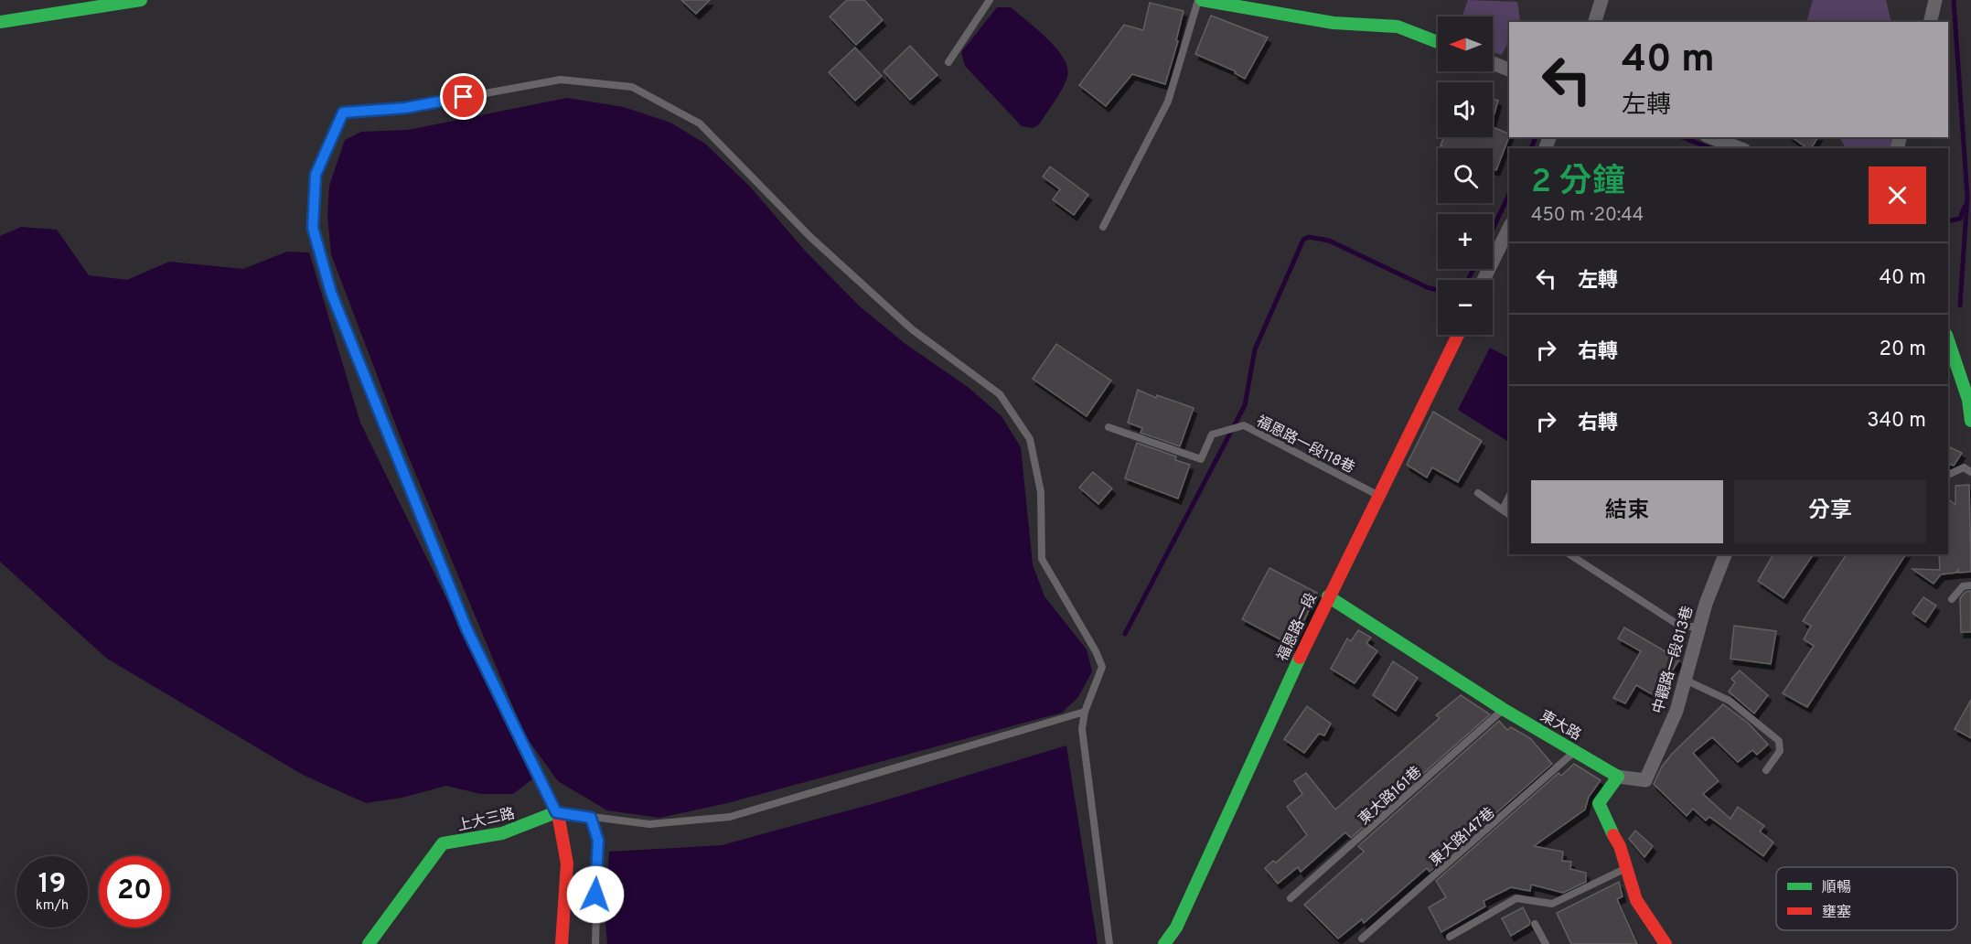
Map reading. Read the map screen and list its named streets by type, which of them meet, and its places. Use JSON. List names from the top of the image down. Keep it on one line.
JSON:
{"streets":{"street":["福恩路一段","中觀路一段813巷","東大路","上大三路"],"lane":["福恩路一段118巷","東大路161巷","東大路147巷"]},"crossings":[["福恩路一段118巷","福恩路一段"],["福恩路一段","東大路"],["中觀路一段813巷","東大路"],["東大路","東大路161巷"],["東大路","東大路147巷"]],"legend":["順暢","壅塞"],"north":"left","page":{"map_buttons":["+","−"],"turn":["40 m","左轉"],"heading":["2 分鐘","450 m · 20:44"],"list":[{"name":"左轉","value":"40 m"},{"name":"右轉","value":"20 m"},{"name":"右轉","value":"340 m"}],"buttons":["結束","分享"],"speed":"19 km/h","limit":"20"}}
